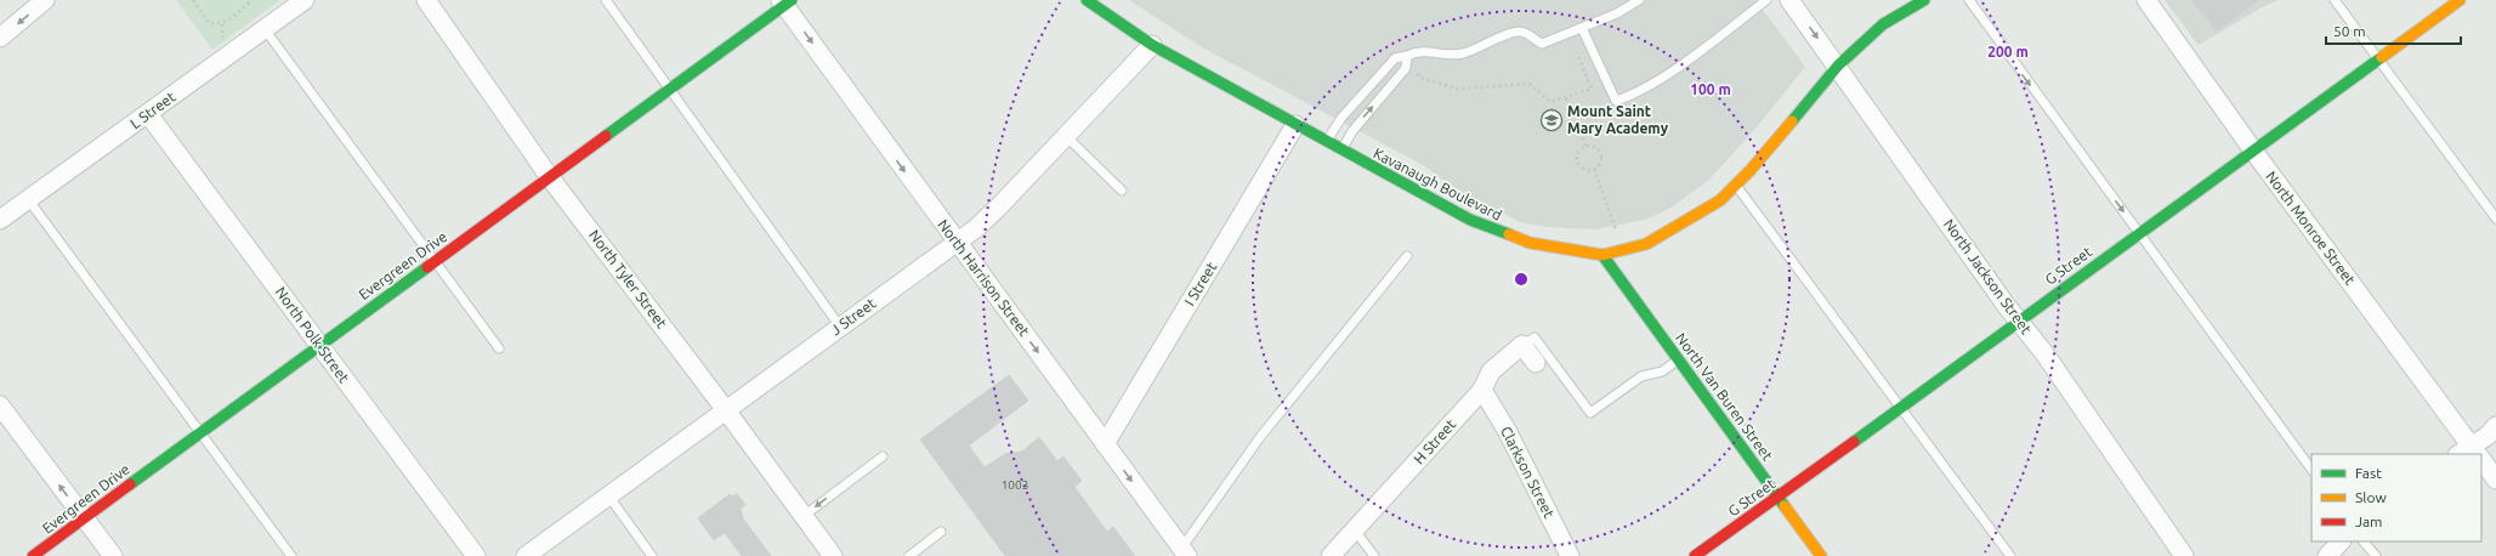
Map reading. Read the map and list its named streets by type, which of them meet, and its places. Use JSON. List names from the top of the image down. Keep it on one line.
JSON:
{"streets":{"street":["L Street","Kavanaugh Boulevard","North Monroe Street","Evergreen Drive","G Street","North Jackson Street","North Harrison Street","North Tyler Street","I Street","J Street","North Polk Street","North Van Buren Street","H Street","Clarkson Street"]},"crossings":[["L Street","North Polk Street"],["Kavanaugh Boulevard","North Jackson Street"],["Kavanaugh Boulevard","I Street"],["Kavanaugh Boulevard","J Street"],["Kavanaugh Boulevard","North Van Buren Street"],["North Monroe Street","G Street"],["Evergreen Drive","North Harrison Street"],["Evergreen Drive","North Tyler Street"],["Evergreen Drive","North Polk Street"],["G Street","North Jackson Street"],["G Street","North Van Buren Street"],["North Harrison Street","I Street"],["North Harrison Street","J Street"],["North Tyler Street","J Street"],["H Street","Clarkson Street"]],"one_way":["North Harrison Street"],"places":{"school or university":["Mount Saint Mary Academy"]},"house_numbers":["1003"],"legend":["Fast","Slow","Jam"],"scale_bar":"50 m","rings":["200 m","100 m"]}
